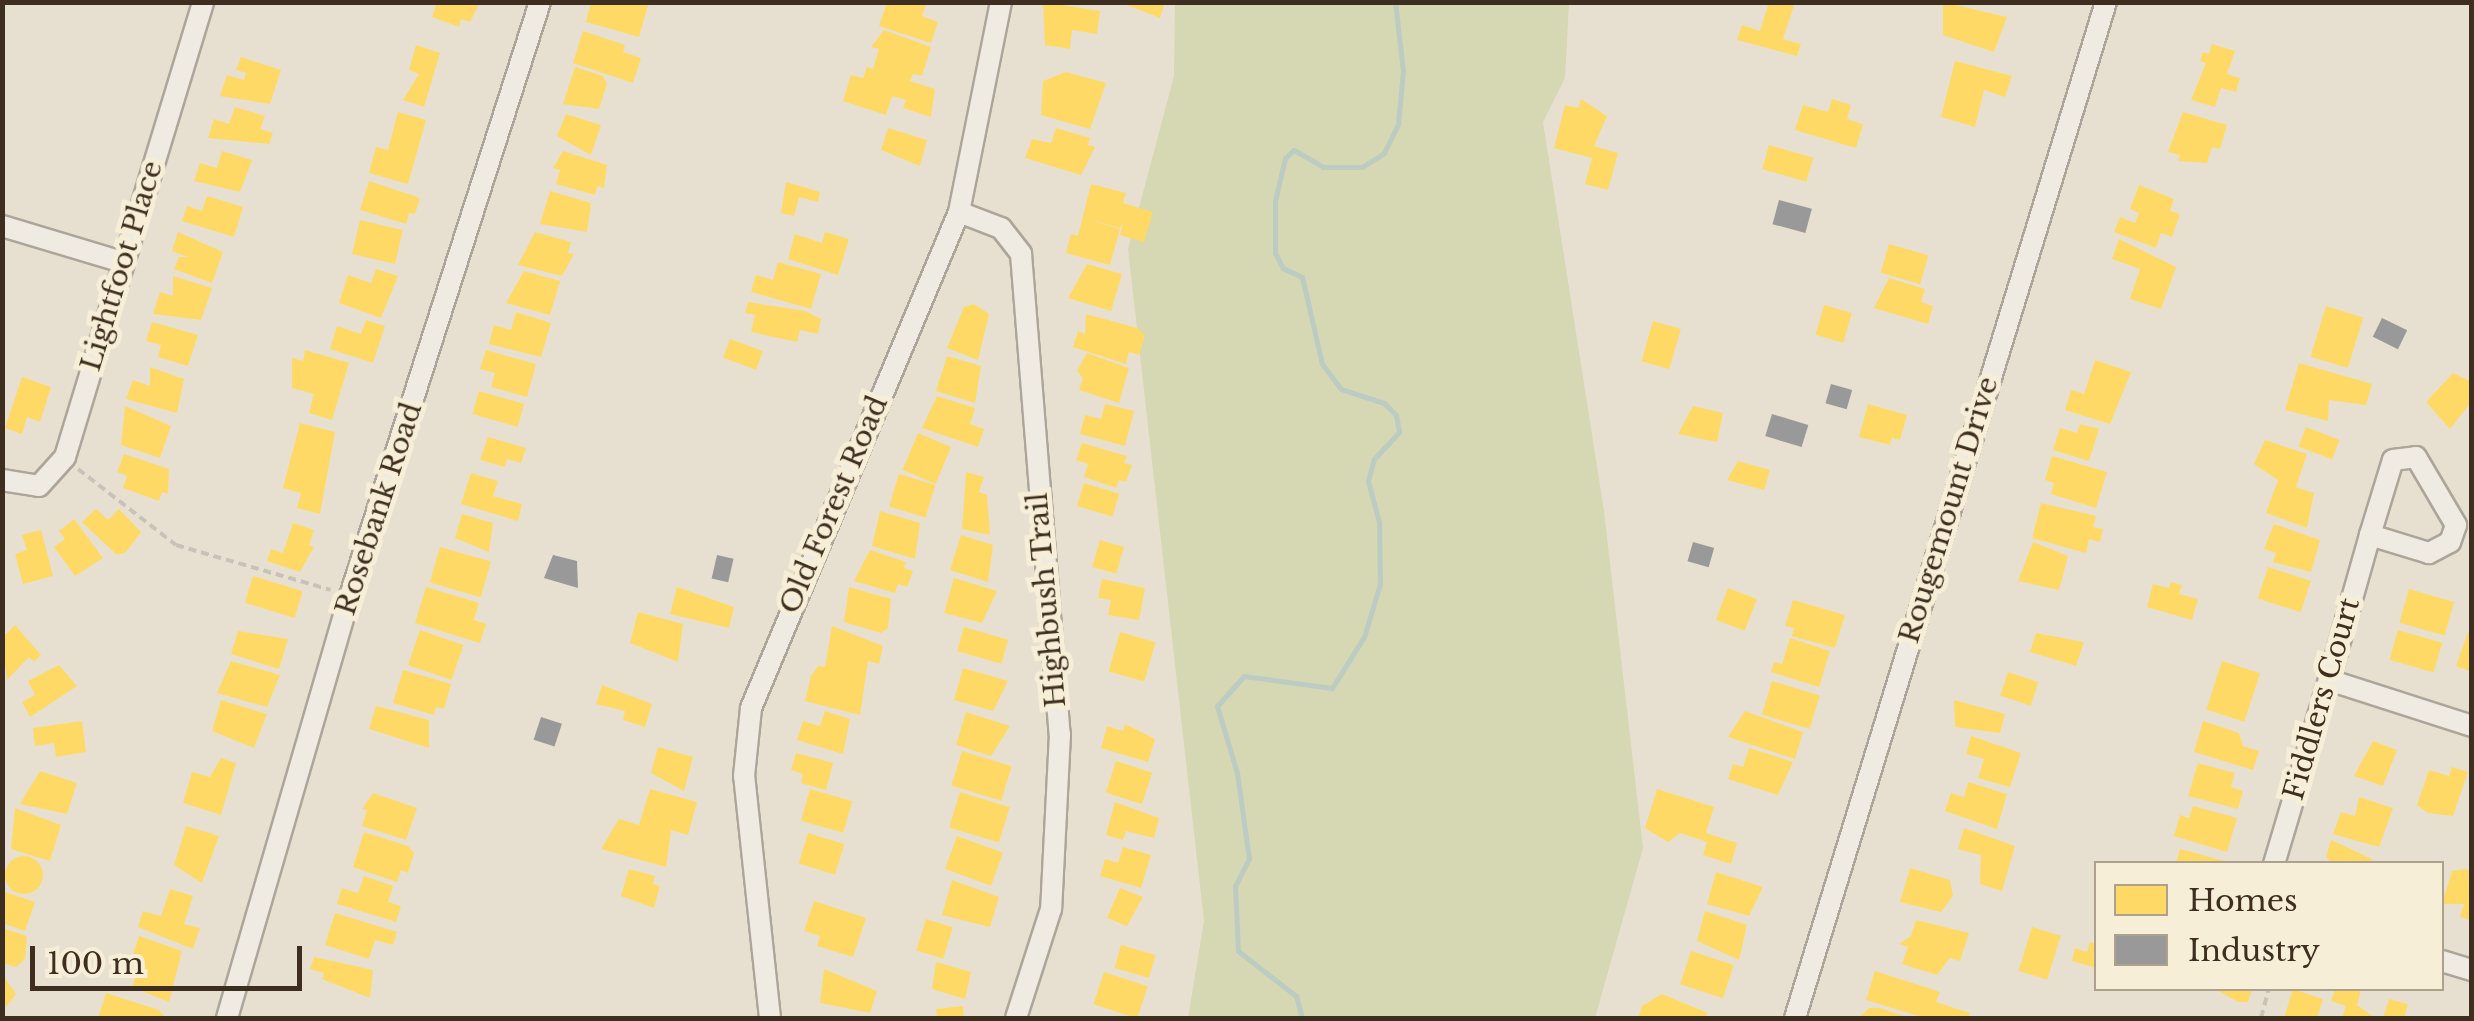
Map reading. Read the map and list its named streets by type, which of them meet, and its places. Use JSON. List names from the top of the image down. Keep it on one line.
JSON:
{"streets":{"street":["Lightfoot Place","Old Forest Road","Rosebank Road","Rougemount Drive","Highbush Trail","Fiddlers Court"]},"crossings":[["Old Forest Road","Highbush Trail"]],"legend":["Homes","Industry"],"scale_bar":"100 m"}
